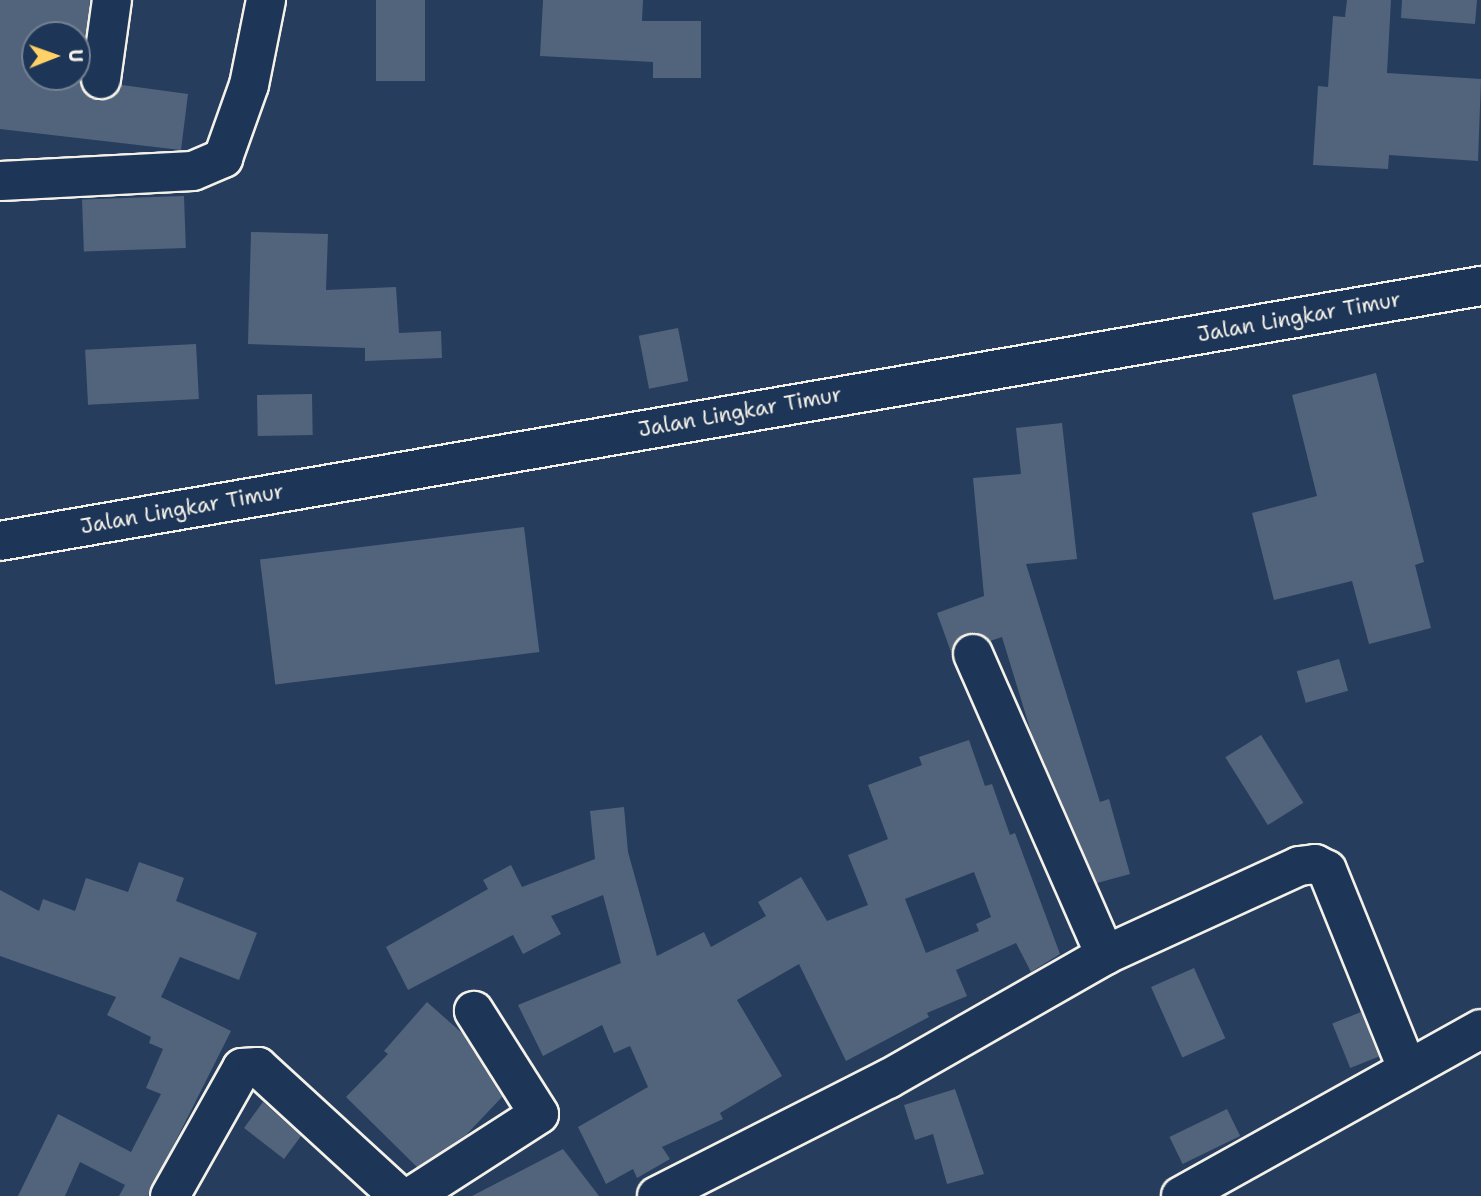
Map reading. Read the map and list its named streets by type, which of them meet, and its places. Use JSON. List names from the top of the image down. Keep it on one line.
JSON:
{"streets":{"main road":["Jalan Lingkar Timur"]},"north":"right"}
